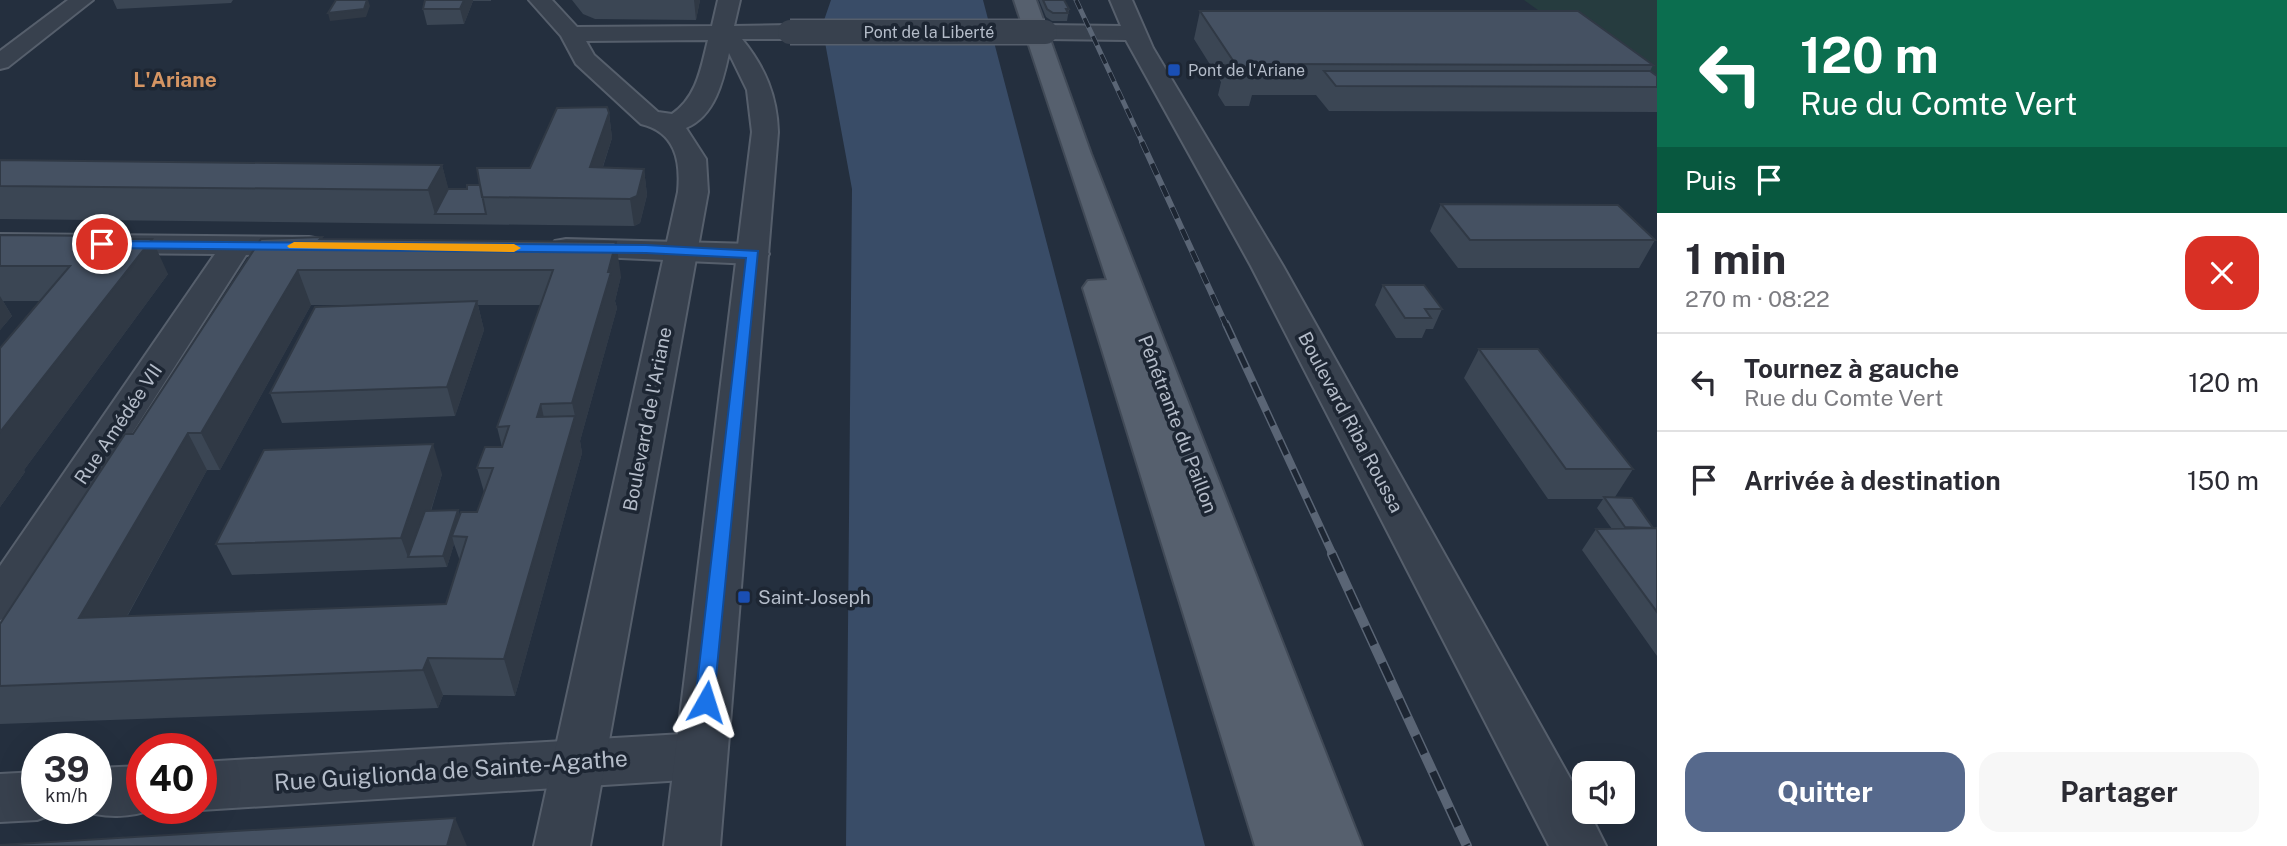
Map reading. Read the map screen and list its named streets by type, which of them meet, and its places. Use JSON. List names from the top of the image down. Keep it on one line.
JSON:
{"streets":{"main road":["Pénétrante du Paillon"],"street":["Pont de la Liberté","Boulevard de l'Ariane","Boulevard Riba Roussa","Rue Amédée VII","Rue Guiglionda de Sainte-Agathe"]},"crossings":[["Pont de la Liberté","Boulevard de l'Ariane"],["Pont de la Liberté","Boulevard Riba Roussa"],["Boulevard de l'Ariane","Rue Guiglionda de Sainte-Agathe"]],"districts":["L'Ariane"],"places":{"transit":["Pont de l'Ariane","Saint-Joseph"]},"page":{"turn":["120 m","Rue du Comte Vert"],"then":"Puis","heading":["1 min","270 m · 08:22"],"list":[{"name":"Tournez à gauche","note":"Rue du Comte Vert","value":"120 m"},{"name":"Arrivée à destination","value":"150 m"}],"speed":"39 km/h","limit":"40","buttons":["Quitter","Partager"]}}
